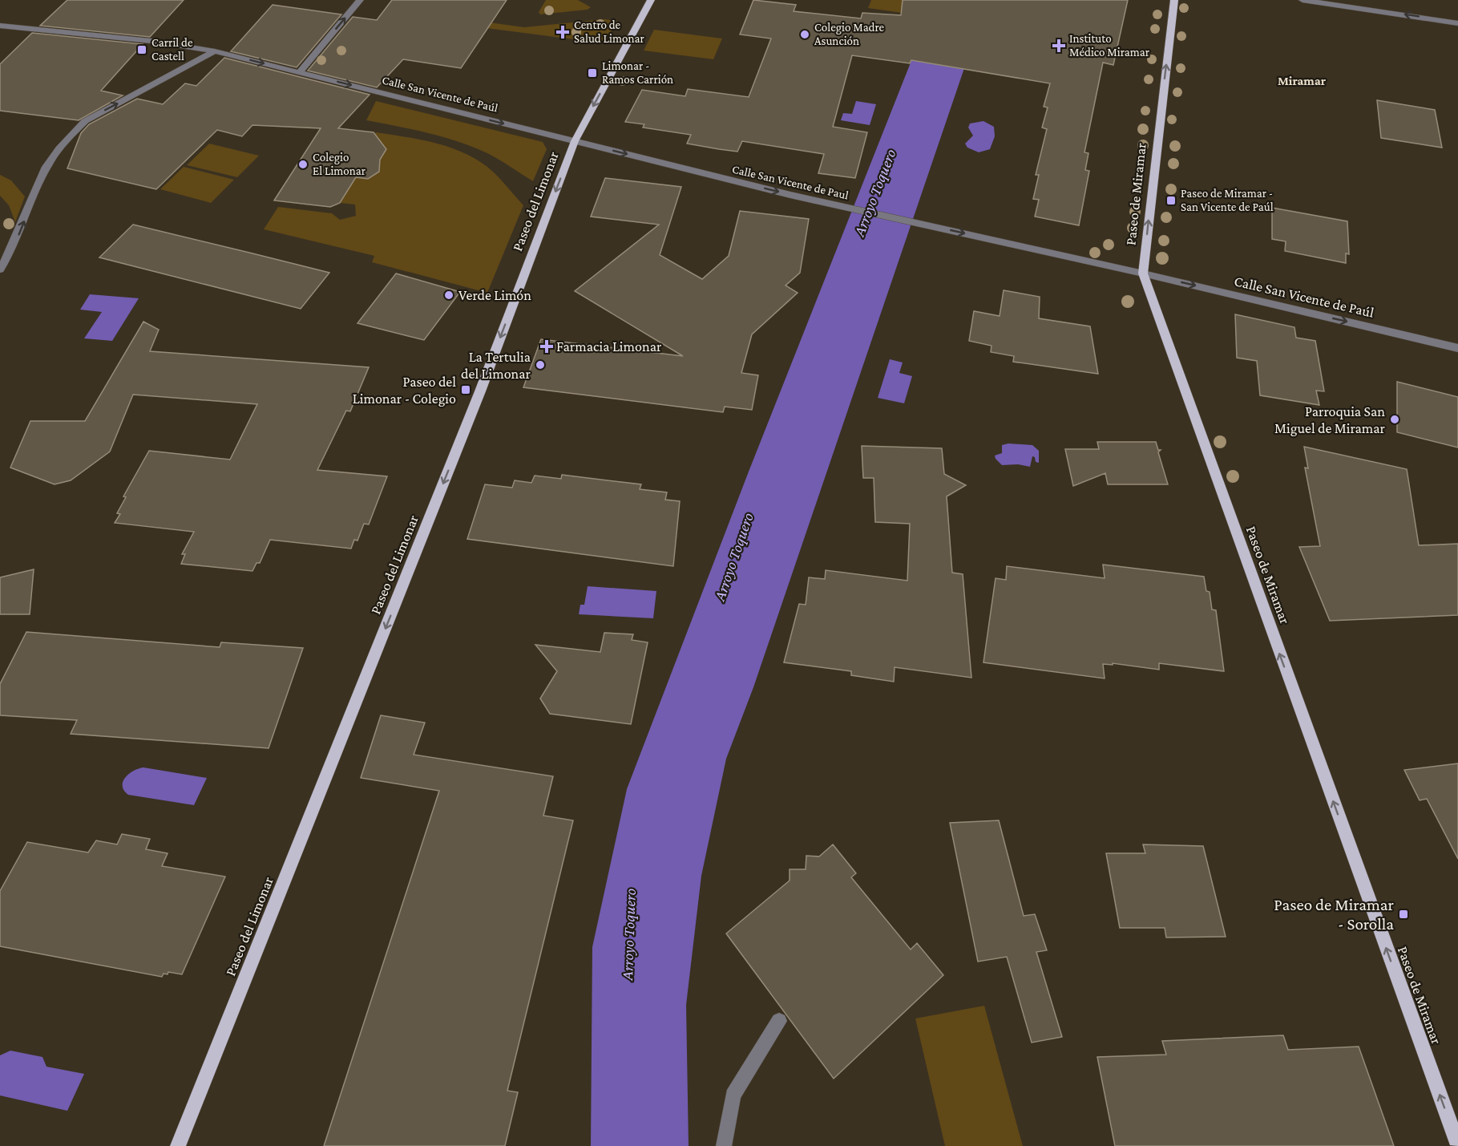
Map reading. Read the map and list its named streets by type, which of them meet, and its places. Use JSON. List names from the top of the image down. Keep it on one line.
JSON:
{"streets":{"main road":["Paseo de Miramar","Paseo del Limonar"],"street":["Calle San Vicente de Paúl","Calle San Vicente de Paul"]},"crossings":[["Calle San Vicente de Paúl","Calle San Vicente de Paul"],["Calle San Vicente de Paúl","Paseo de Miramar"],["Calle San Vicente de Paúl","Paseo del Limonar"],["Calle San Vicente de Paul","Paseo de Miramar"],["Calle San Vicente de Paul","Paseo del Limonar"]],"one_way":["Calle San Vicente de Paúl","Calle San Vicente de Paul","Paseo de Miramar","Paseo del Limonar"],"districts":["Miramar"],"water":["Arroyo Toquero"],"places":{"health":["Centro de Salud Limonar","Instituto Médico Miramar","Farmacia Limonar"],"other":["Colegio Madre Asunción","Colegio El Limonar","Verde Limón","La Tertulia del Limonar","Parroquia San Miguel de Miramar"],"transit":["Carril de Castell","Limonar - Ramos Carrión","Paseo de Miramar - San Vicente de Paúl","Paseo del Limonar - Colegio","Paseo de Miramar - Sorolla"]}}
